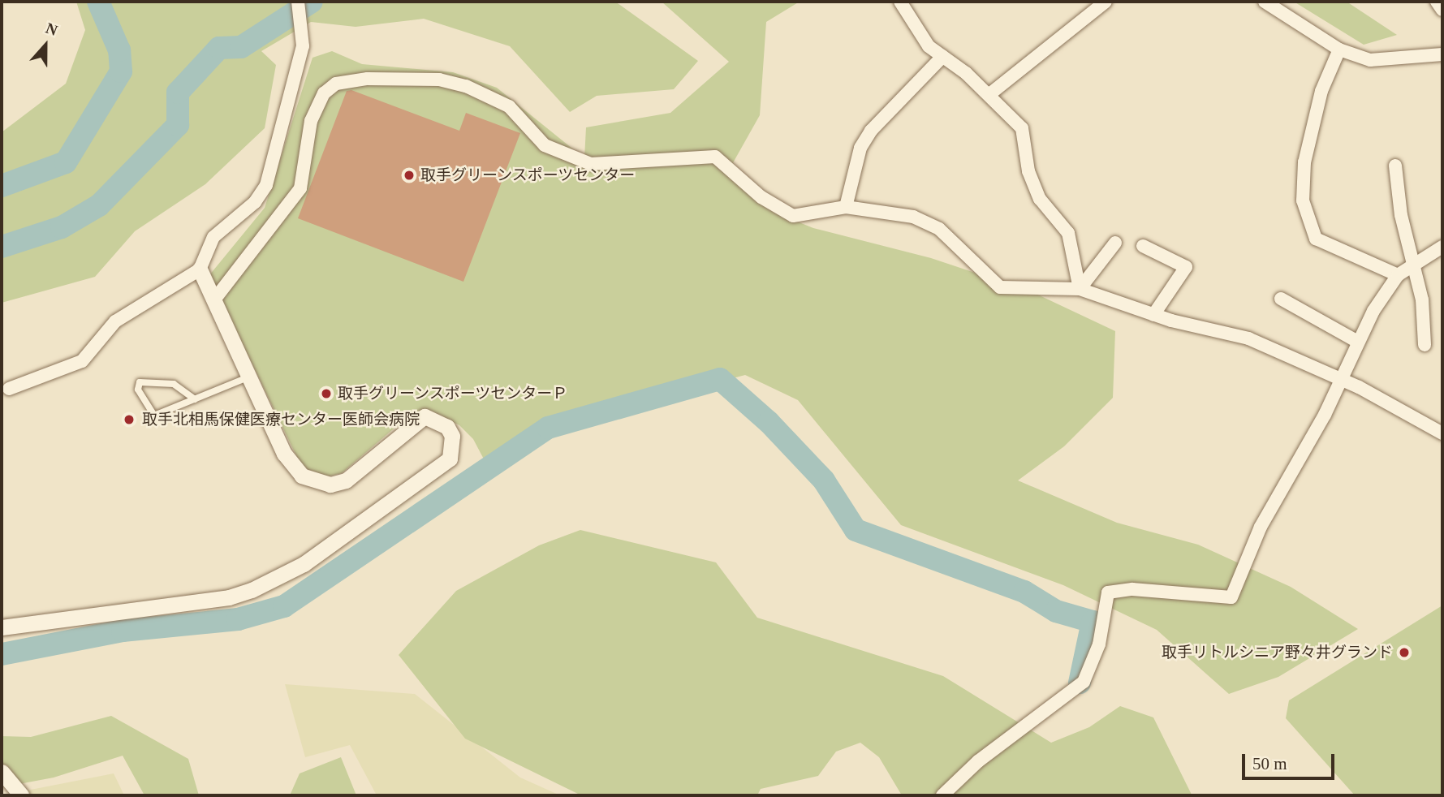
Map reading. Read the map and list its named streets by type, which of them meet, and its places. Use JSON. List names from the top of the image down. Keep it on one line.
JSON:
{"places":["取手グリーンスポーツセンター","取手グリーンスポーツセンターＰ","取手北相馬保健医療センター医師会病院","取手リトルシニア野々井グランド"],"scale_bar":"50 m","north":"top"}
